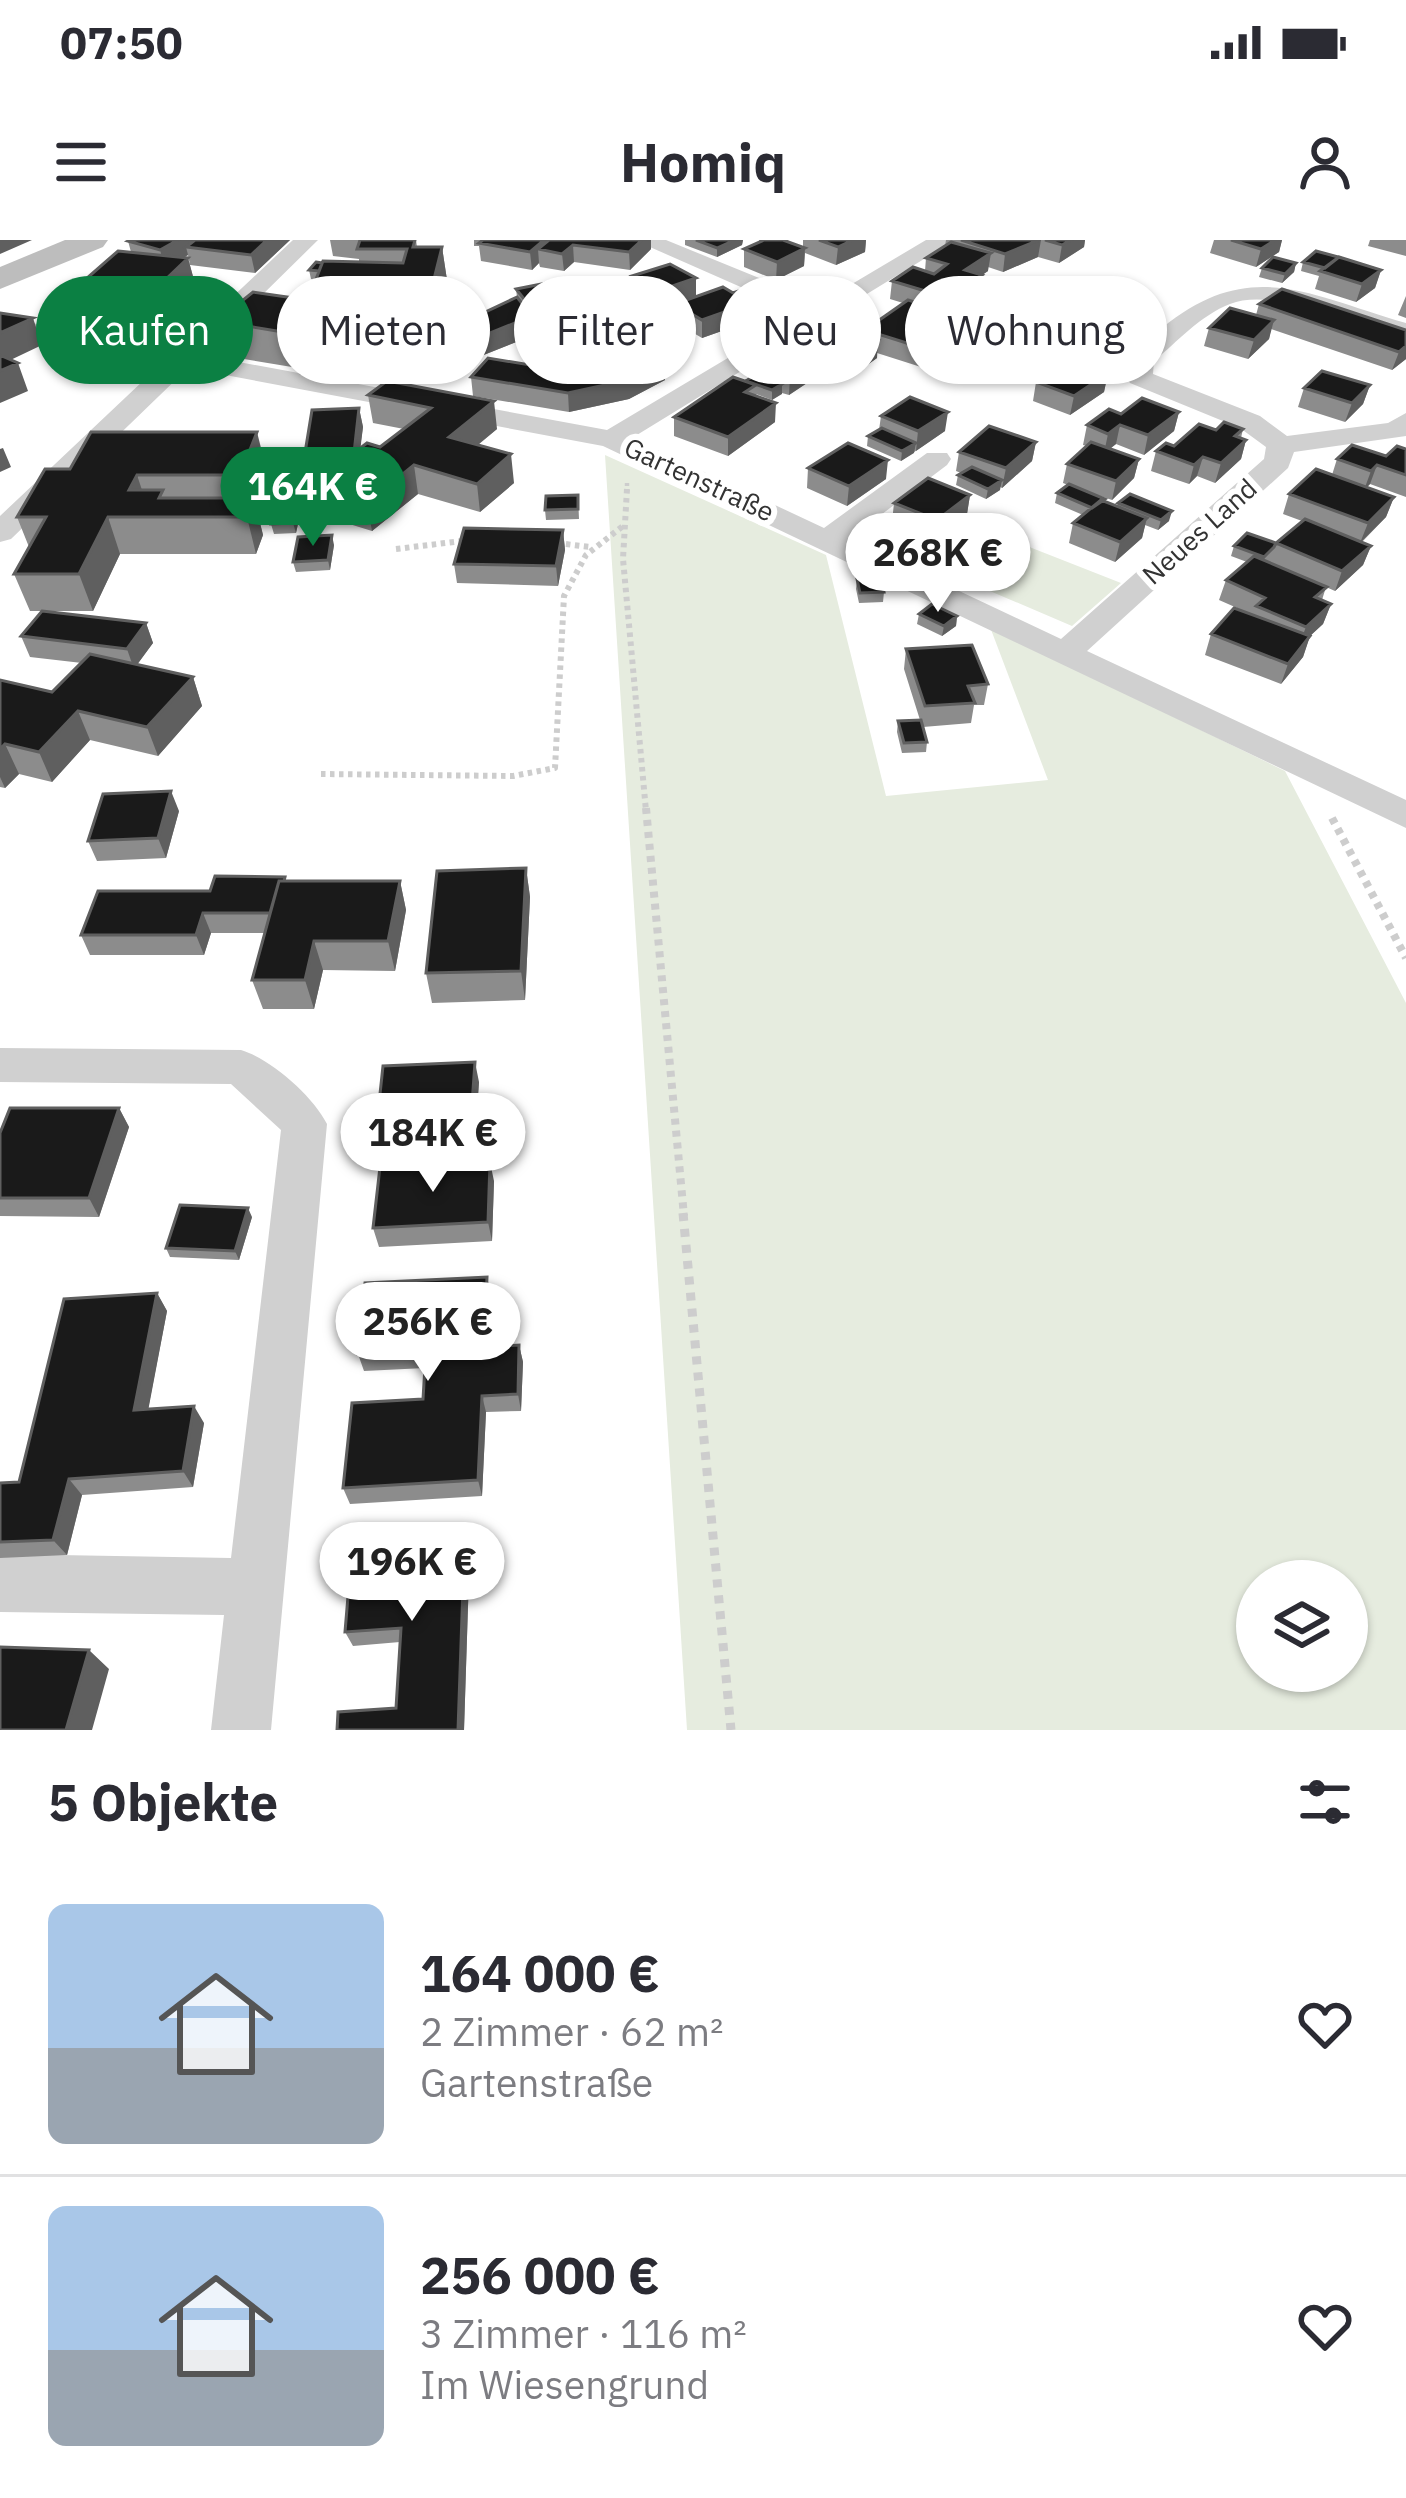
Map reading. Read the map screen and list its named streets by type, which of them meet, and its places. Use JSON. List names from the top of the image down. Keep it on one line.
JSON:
{"streets":{"street":["Gartenstraße","Neues Land"]},"crossings":[["Gartenstraße","Neues Land"]],"page":{"status":"07:50","header":"Homiq","chip":["Kaufen","Mieten","Filter","Neu","Wohnung"],"price":["164K €","268K €","184K €","256K €","196K €"],"heading":"5 Objekte","list":[{"name":"164 000 €","note":"2 Zimmer · 62 m² · Gartenstraße"},{"name":"256 000 €","note":"3 Zimmer · 116 m² · Im Wiesengrund"}]}}
